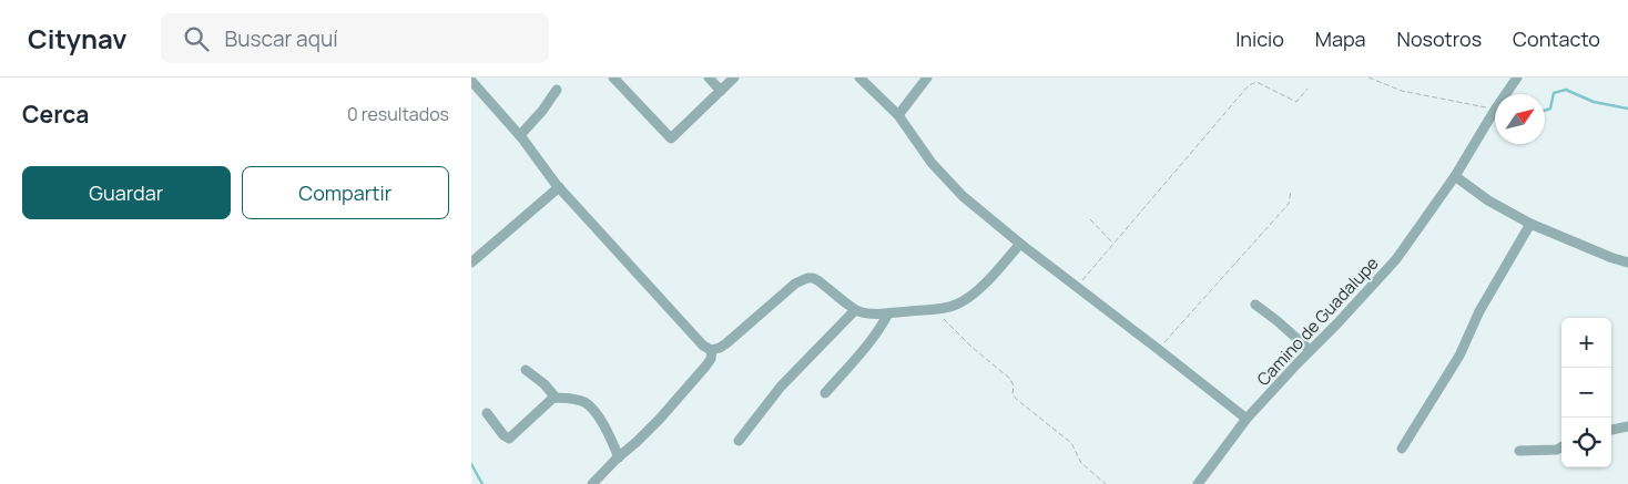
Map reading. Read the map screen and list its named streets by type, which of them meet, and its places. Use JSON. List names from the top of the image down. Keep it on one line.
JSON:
{"streets":{"street":["Camino de Guadalupe"]},"north":"top right","page":{"header":"Citynav","search":"Buscar aquí","nav":["Inicio","Mapa","Nosotros","Contacto"],"heading":["Cerca","0 resultados"],"buttons":["Guardar","Compartir"],"map_buttons":["+","−"]}}
